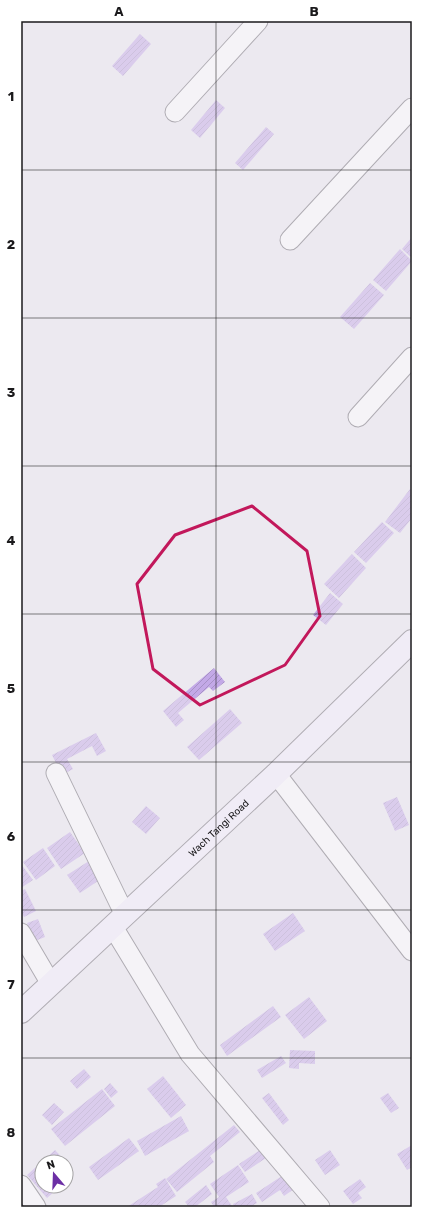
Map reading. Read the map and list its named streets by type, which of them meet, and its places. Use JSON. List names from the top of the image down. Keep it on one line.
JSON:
{"streets":{"main road":["Wach Tangi Road"]},"north":"top","grid":{"columns":["A","B"],"rows":["1","2","3","4","5","6","7","8"]}}
